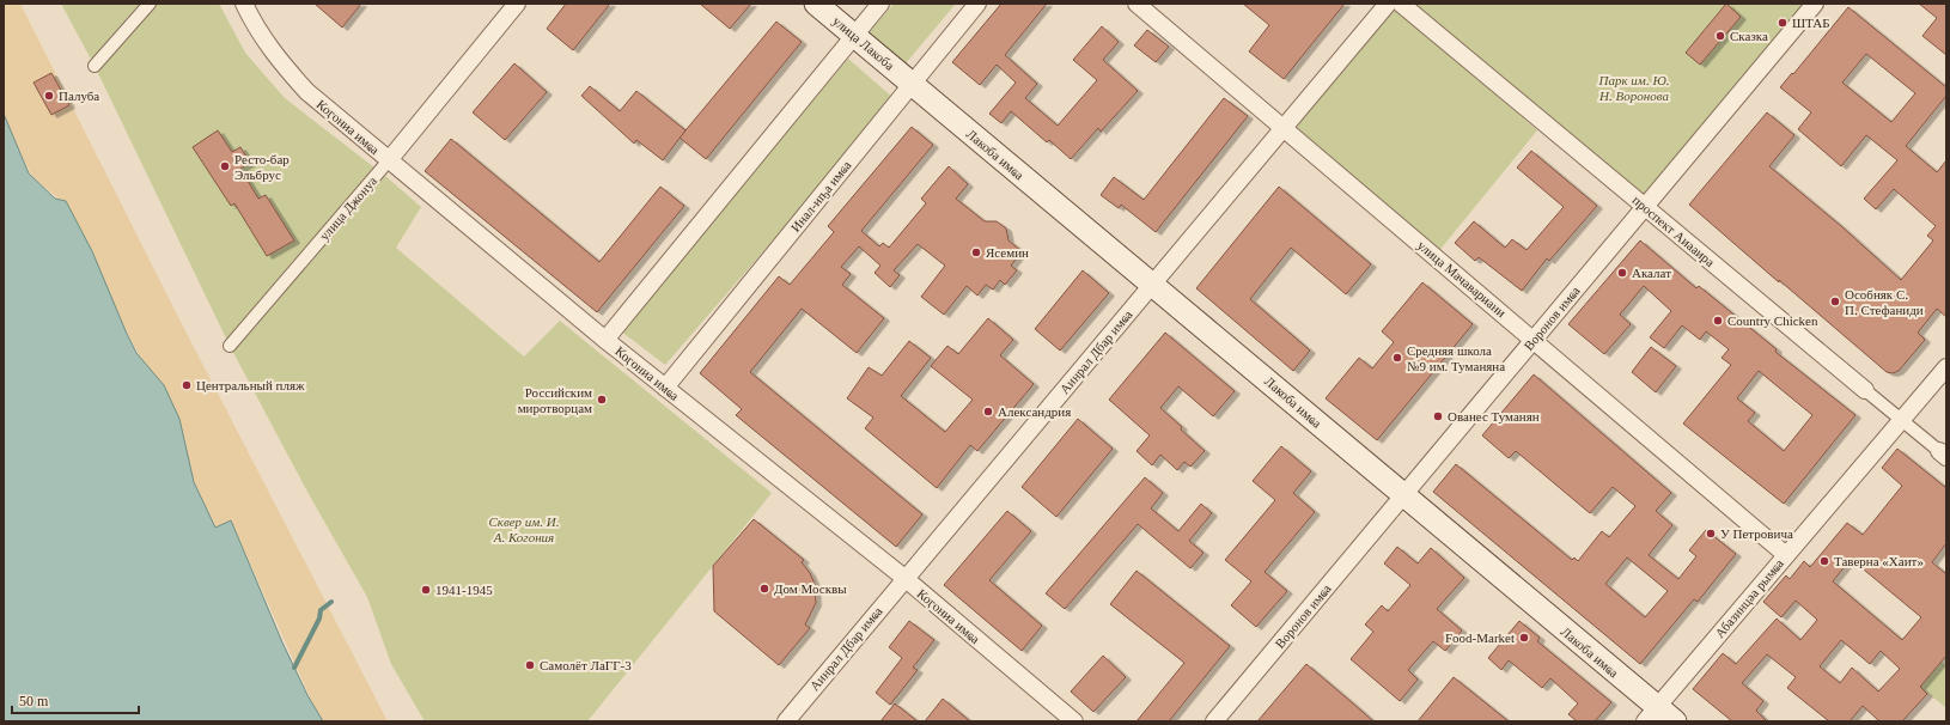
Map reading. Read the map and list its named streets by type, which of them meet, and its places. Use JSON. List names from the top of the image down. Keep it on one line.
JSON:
{"streets":{"main road":["улица Лакоба","Лакоба имҩа"],"street":["Коӷониа имҩа","Инал-иҧа имҩа","улица Джонуа","проспект Аиааира","улица Мачавариани","Воронов имҩа","Аинрал Дбар имҩа","Абазинцәа рымҩа"]},"crossings":[["улица Лакоба","Лакоба имҩа"],["улица Лакоба","Инал-иҧа имҩа"],["Коӷониа имҩа","Инал-иҧа имҩа"],["Коӷониа имҩа","улица Джонуа"],["Коӷониа имҩа","Аинрал Дбар имҩа"],["Лакоба имҩа","Инал-иҧа имҩа"],["Лакоба имҩа","Воронов имҩа"],["Лакоба имҩа","Аинрал Дбар имҩа"],["Лакоба имҩа","Абазинцәа рымҩа"],["проспект Аиааира","Воронов имҩа"],["проспект Аиааира","Абазинцәа рымҩа"],["улица Мачавариани","Воронов имҩа"],["улица Мачавариани","Аинрал Дбар имҩа"],["улица Мачавариани","Абазинцәа рымҩа"]],"parks":["Парк им. Ю. Н. Воронова","Сквер им. И. А. Когония"],"places":["ШТАБ","Сказка","Палуба","Ресто-бар Эльбрус","Ясемин","Акалат","Особняк С. П. Стефаниди","Country Chicken","Средняя школа №9 им. Туманяна","Центральный пляж","Российским миротворцам","Александрия","Ованес Туманян","У Петровича","Таверна «Хаит»","Дом Москвы","1941-1945","Food-Market","Самолёт ЛаГГ-3"],"scale_bar":"50 m"}
